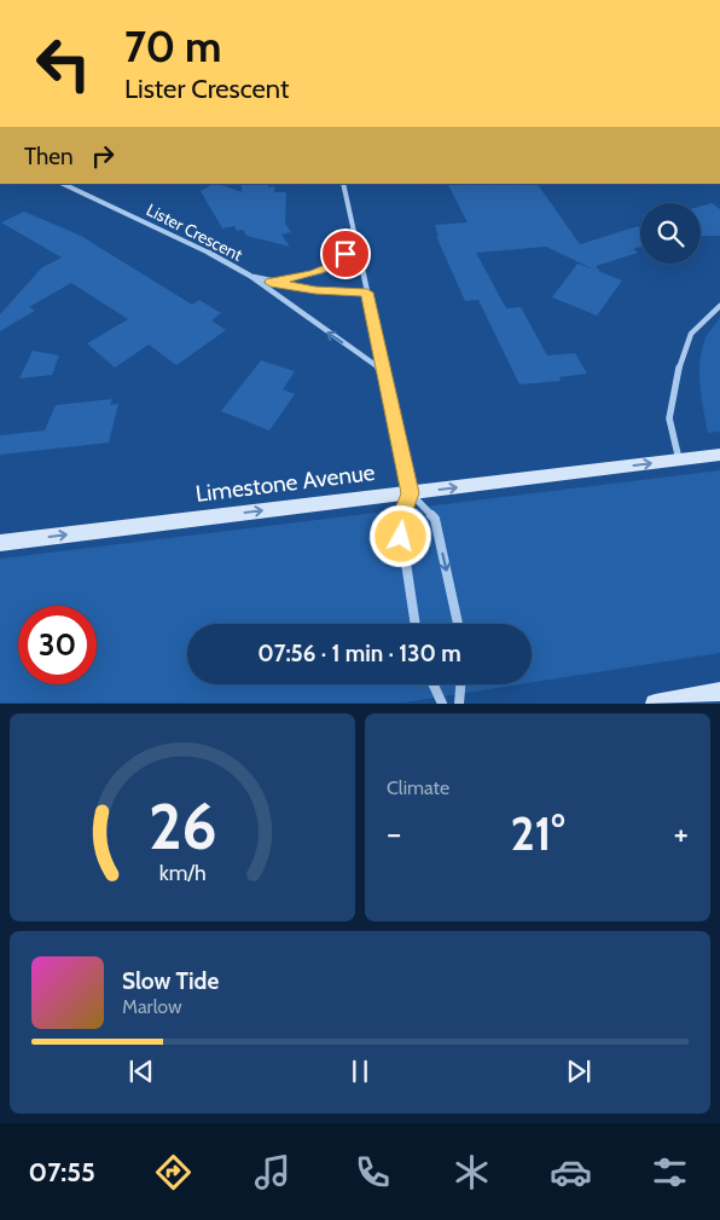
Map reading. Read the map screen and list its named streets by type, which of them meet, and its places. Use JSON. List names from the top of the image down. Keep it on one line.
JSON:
{"streets":{"main road":["Limestone Avenue"],"street":["Lister Crescent"]},"one_way":["Limestone Avenue"],"page":{"turn":["70 m","Lister Crescent"],"then":"Then","limit":"30","trip":"07:56 · 1 min · 130 m","tile":"Climate","heat":["−","21°","+"],"song":["Slow Tide","Marlow"],"tabs":"07:55","gauge":["26","km/h"]}}
